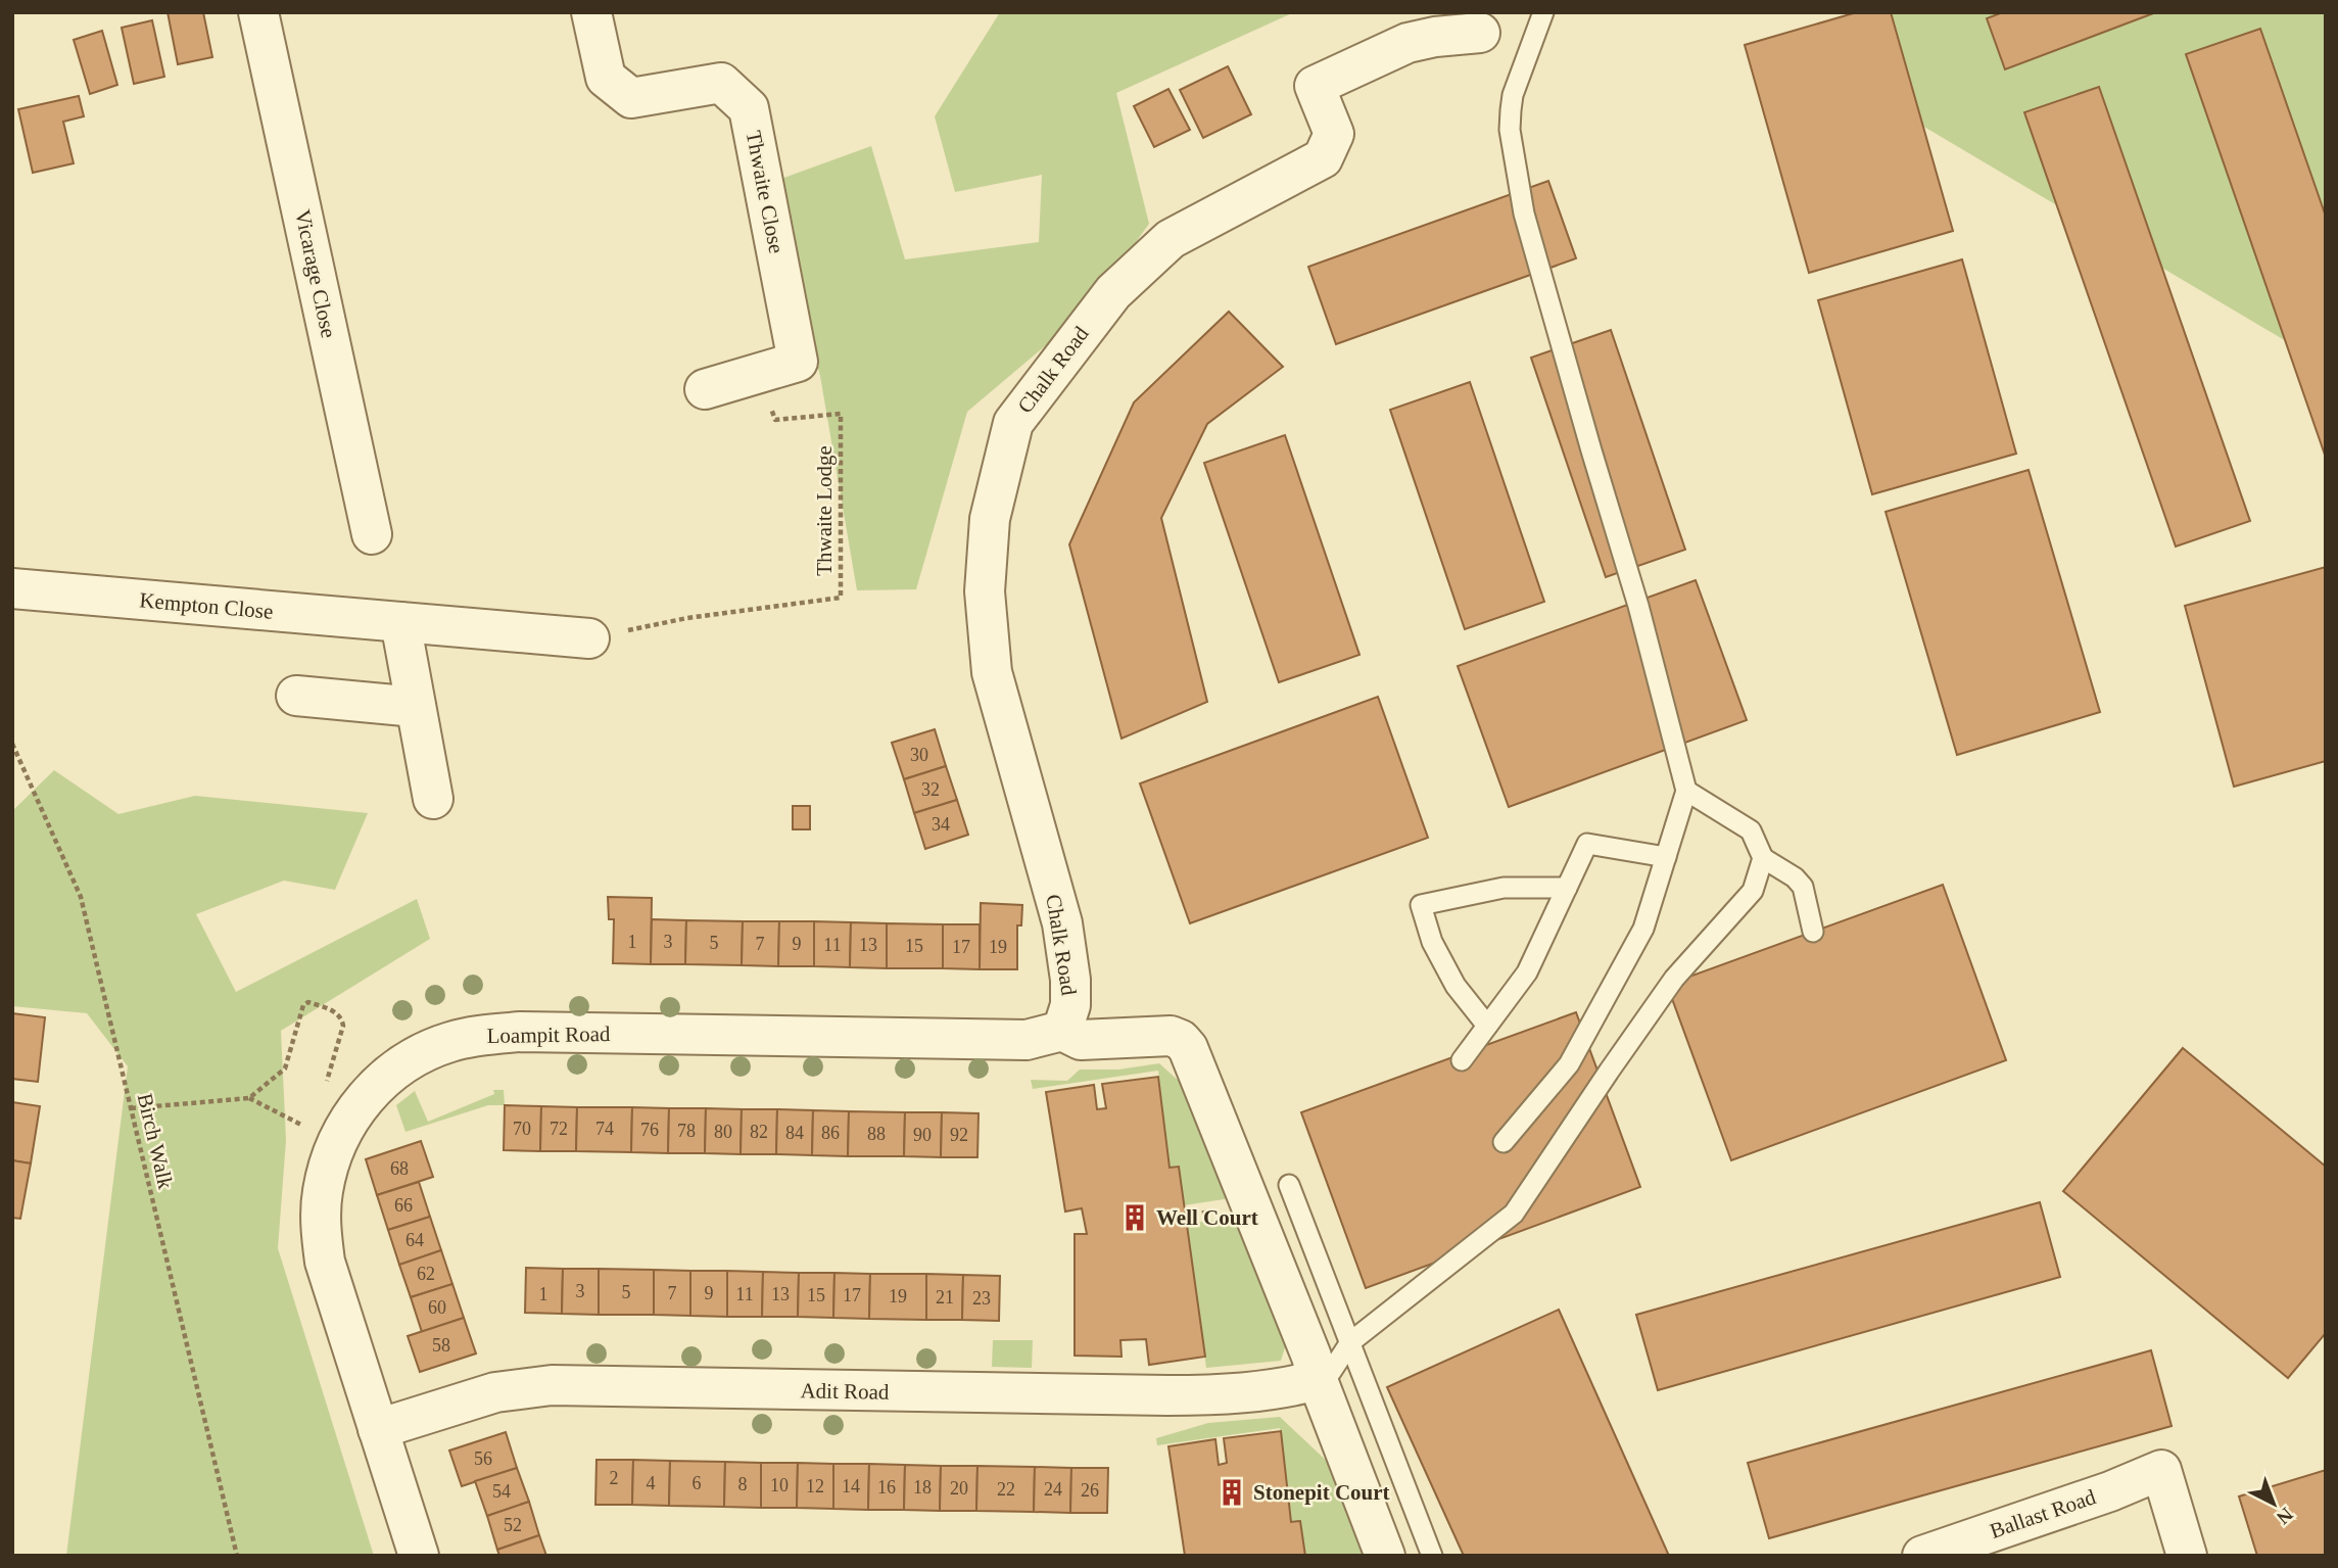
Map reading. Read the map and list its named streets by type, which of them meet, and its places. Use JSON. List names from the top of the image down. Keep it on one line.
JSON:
{"streets":{"street":["Thwaite Close","Vicarage Close","Chalk Road","Kempton Close","Loampit Road","Adit Road","Ballast Road"],"path":["Thwaite Lodge","Birch Walk"]},"crossings":[["Thwaite Close","Thwaite Lodge"],["Chalk Road","Loampit Road"],["Thwaite Lodge","Kempton Close"],["Loampit Road","Adit Road"]],"places":{"building":["Well Court","Stonepit Court"]},"house_numbers":["30","32","34","1","3","5","7","9","11","13","15","17","19","70","72","74","76","78","80","82","84","86","88","90","92","68","66","64","62","3","5","7","9","1","11","13","15","17","19","21","23","60","58","56","2","4","6","8","10","12","14","16","18","20","22","24","26","54","52"],"north":"bottom right"}
